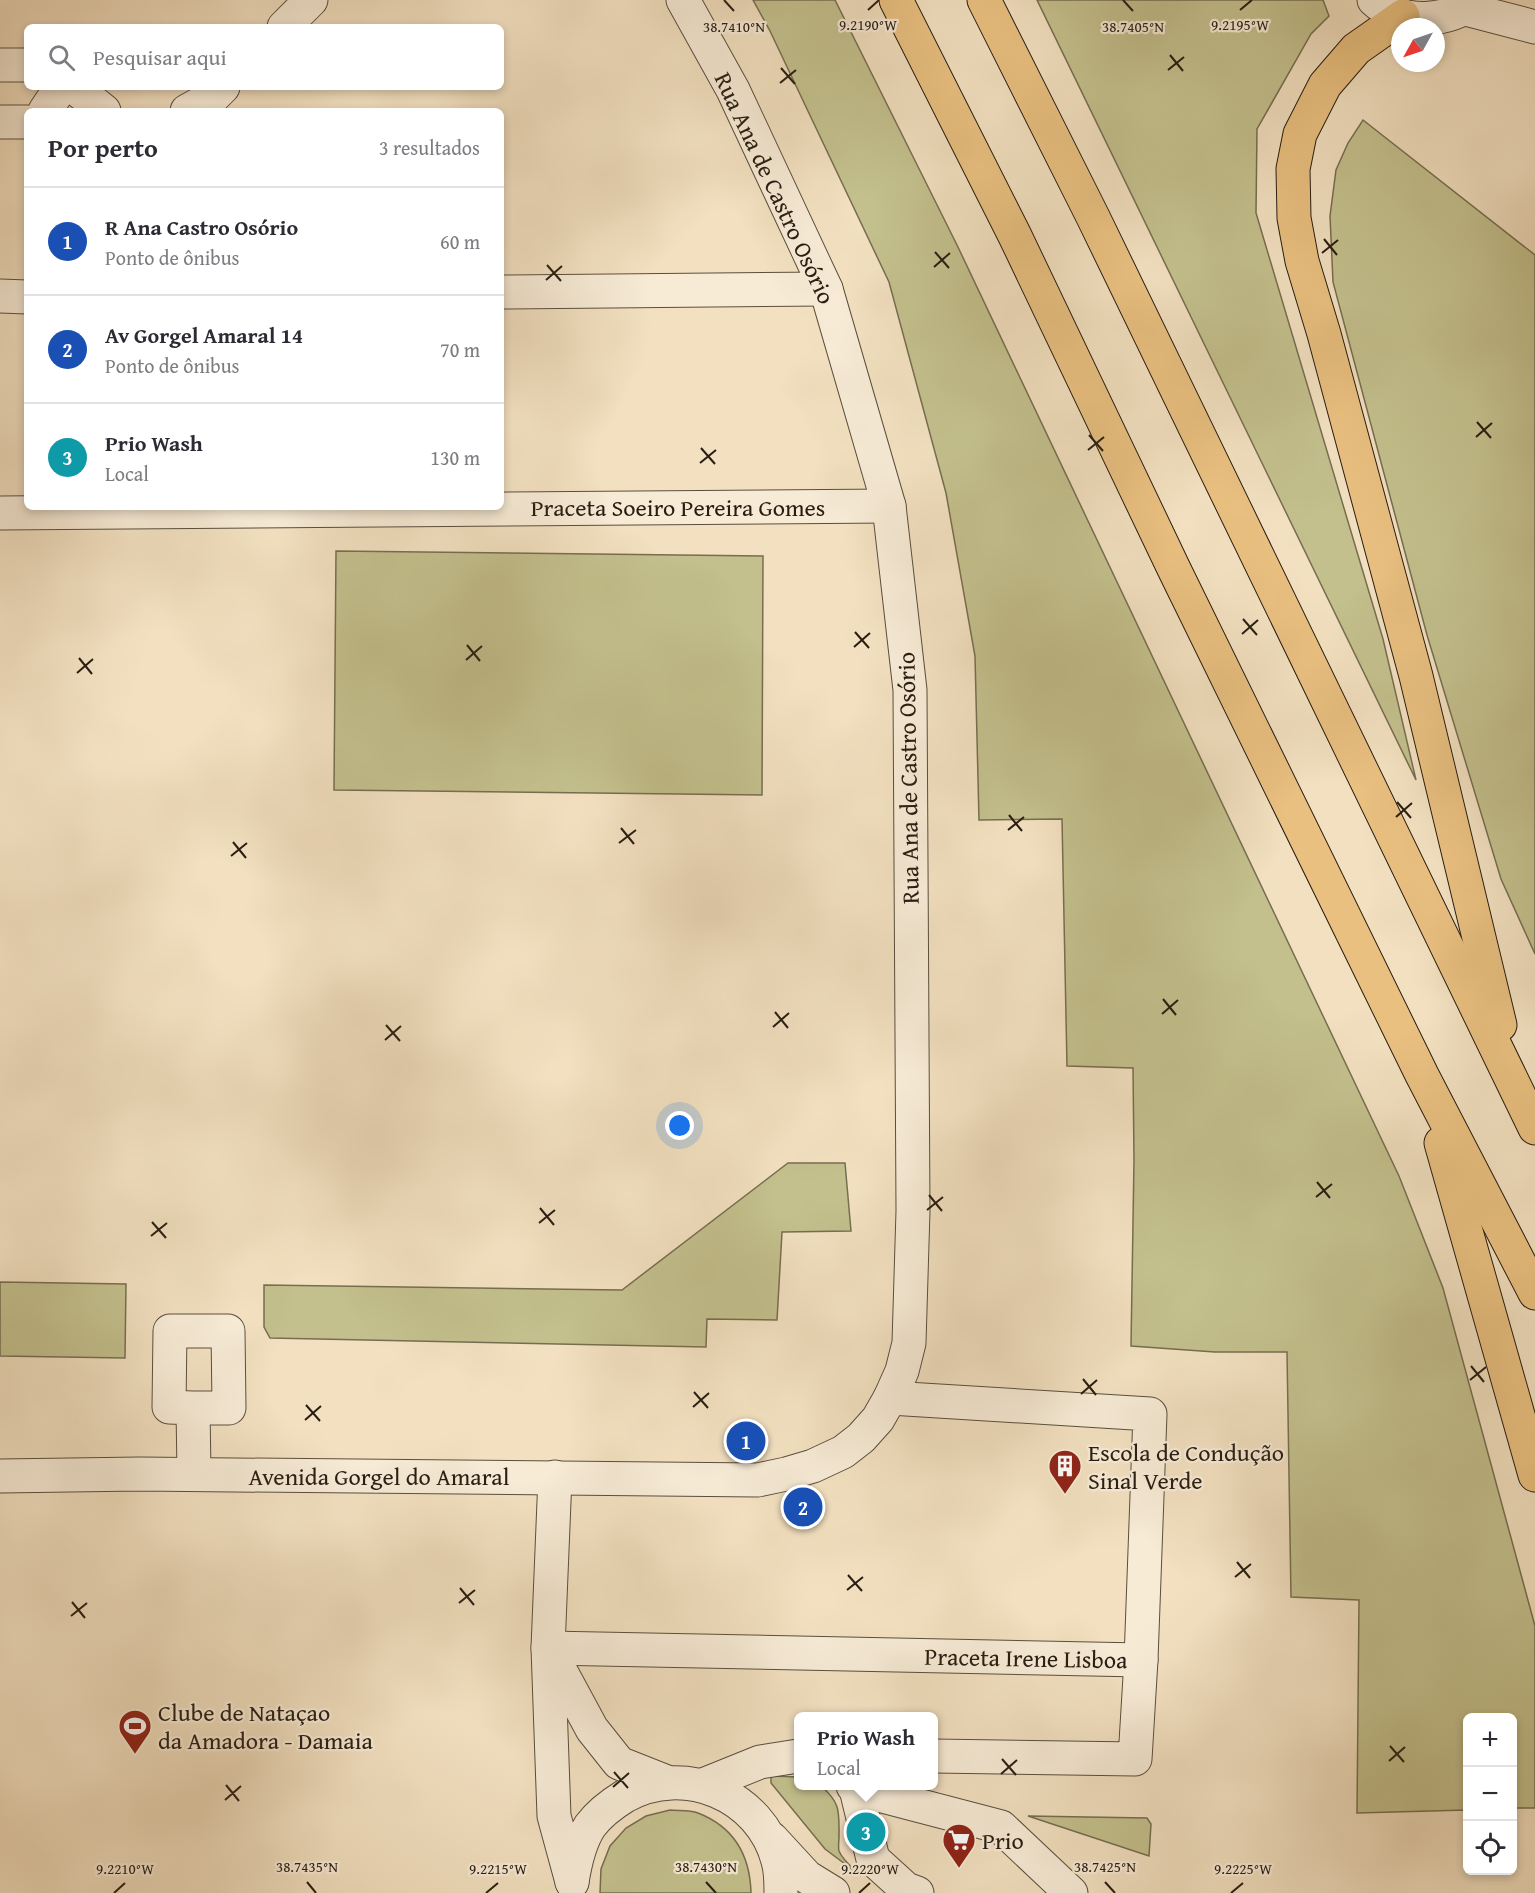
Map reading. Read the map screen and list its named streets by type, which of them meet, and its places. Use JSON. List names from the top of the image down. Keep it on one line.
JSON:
{"streets":{"street":["Rua Ana de Castro Osório","Praceta Soeiro Pereira Gomes","Avenida Gorgel do Amaral","Praceta Irene Lisboa"]},"crossings":[["Rua Ana de Castro Osório","Praceta Soeiro Pereira Gomes"],["Rua Ana de Castro Osório","Avenida Gorgel do Amaral"],["Rua Ana de Castro Osório","Praceta Irene Lisboa"]],"places":{"building":["Escola de Condução Sinal Verde"],"sports":["Clube de Nataçao da Amadora - Damaia"],"supermarket":["Prio"]},"north":"bottom left","page":{"search":"Pesquisar aqui","heading":["Por perto","3 resultados"],"list":[{"mark":"1","name":"R Ana Castro Osório","note":"Ponto de ônibus","value":"60 m"},{"mark":"2","name":"Av Gorgel Amaral 14","note":"Ponto de ônibus","value":"70 m"},{"mark":"3","name":"Prio Wash","note":"Local","value":"130 m"}],"pins":["1","2","3"],"popup":["Prio Wash","Local"],"map_buttons":["+","−"]},"coordinates":["9.2195°W","9.2190°W","38.7410°N","38.7405°N","38.7435°N","38.7430°N","38.7425°N","9.2210°W","9.2215°W","9.2220°W","9.2225°W"]}
